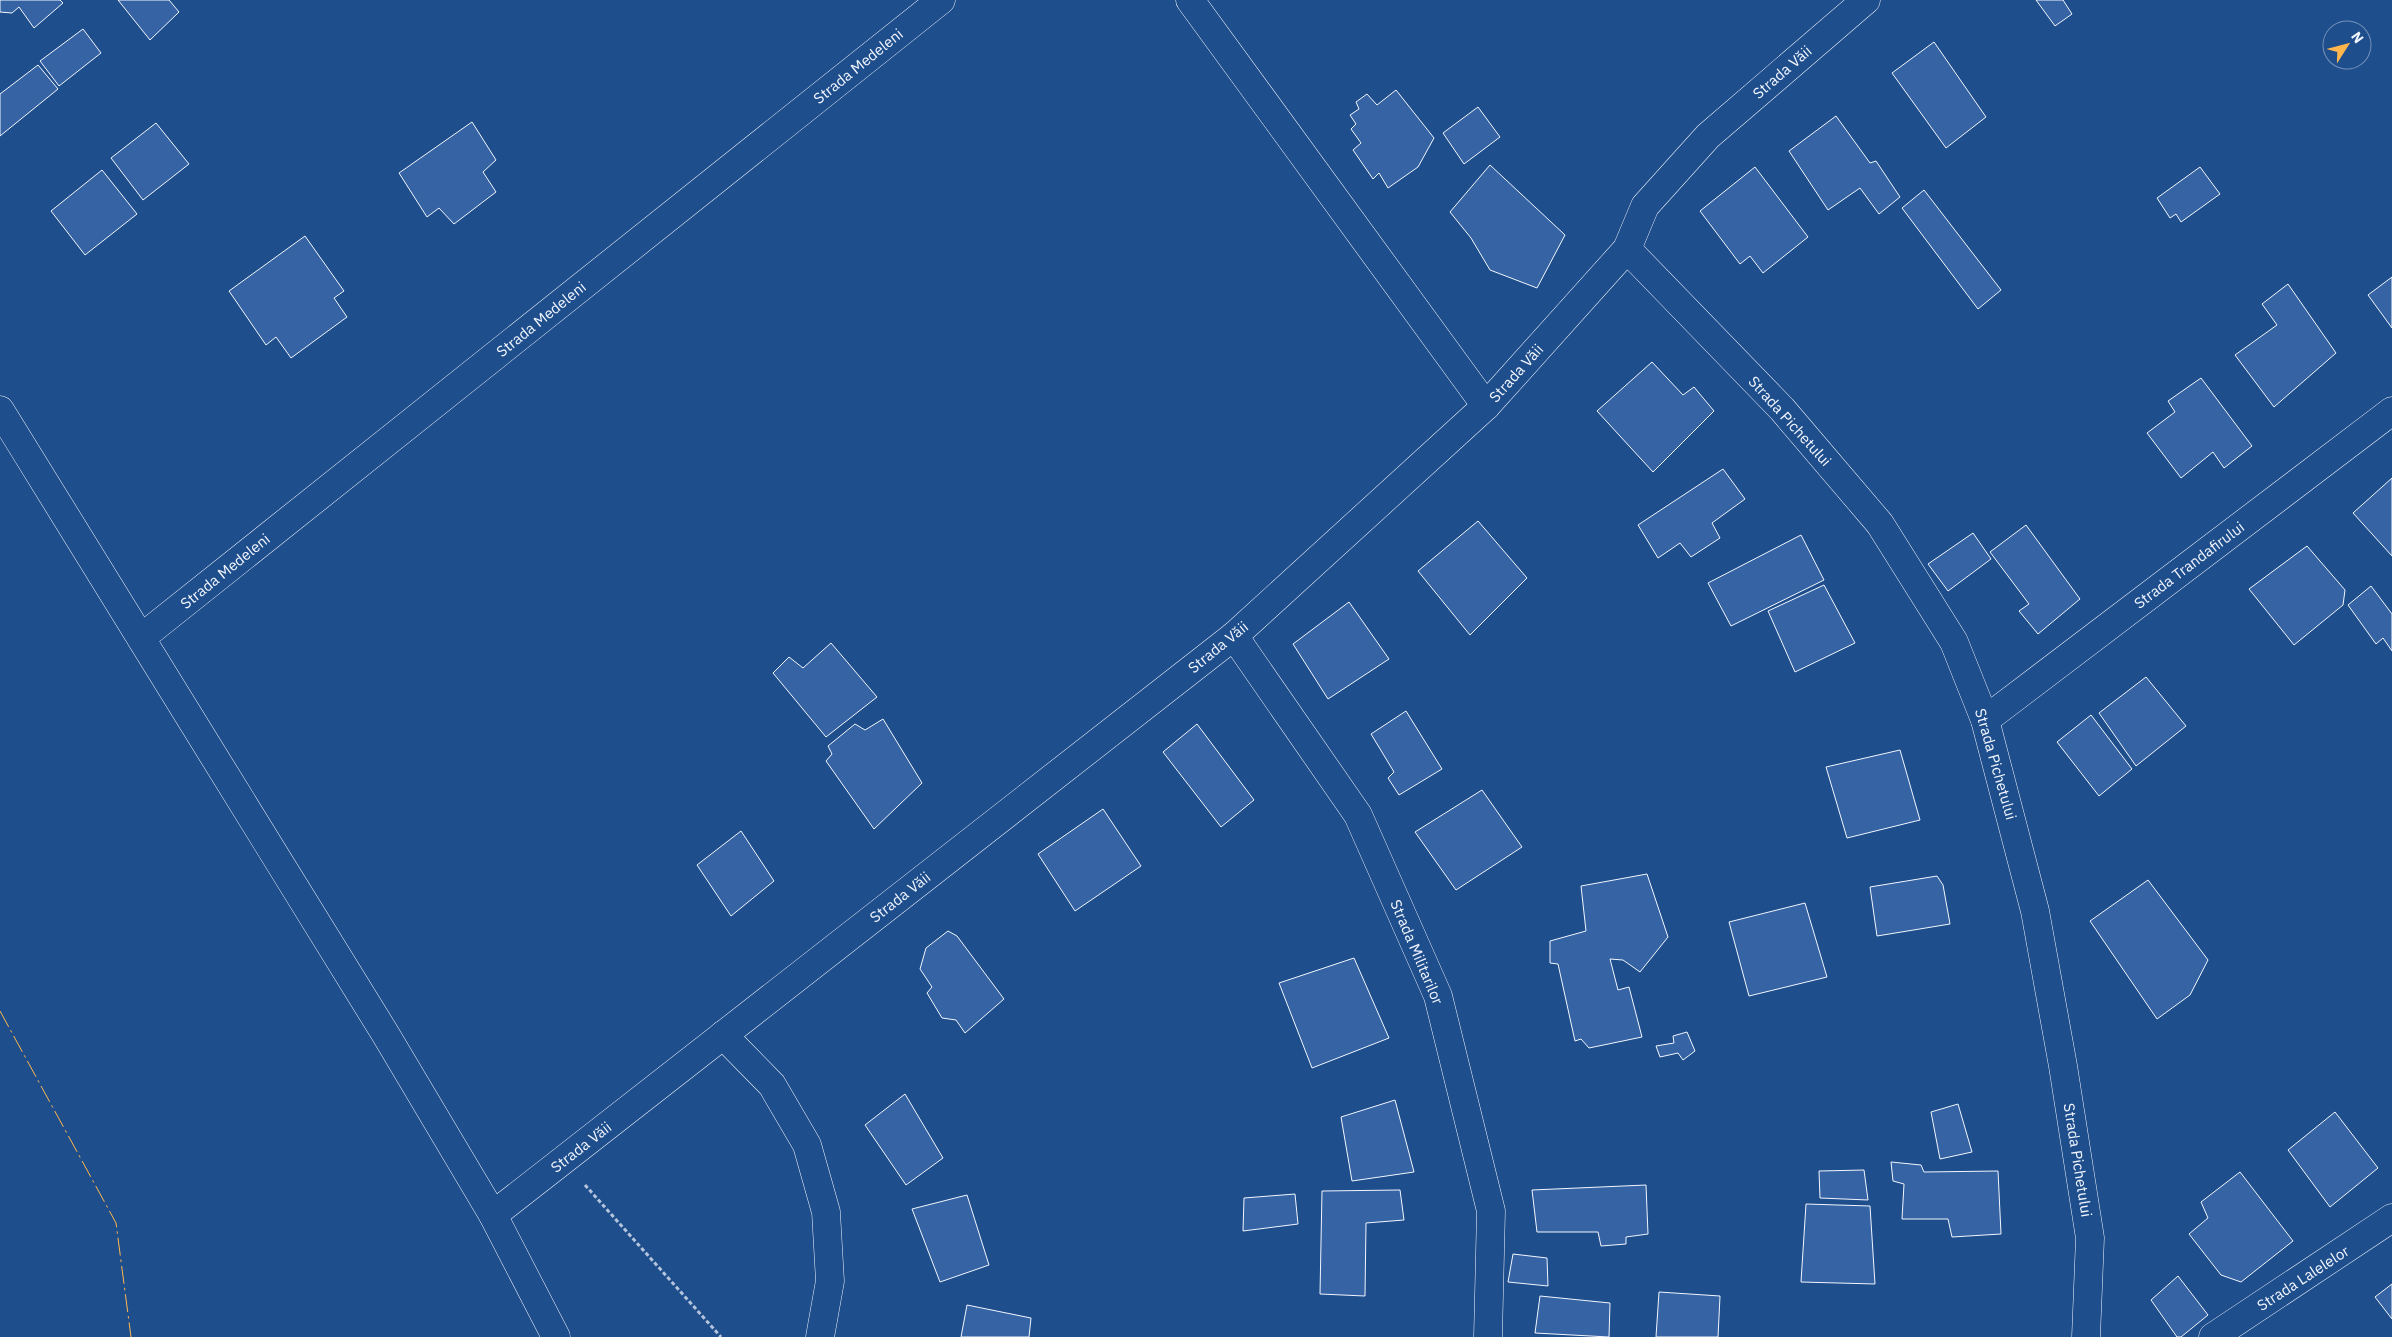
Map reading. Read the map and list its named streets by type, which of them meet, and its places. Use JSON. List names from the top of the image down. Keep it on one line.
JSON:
{"streets":{"street":["Strada Medeleni","Strada Văii","Strada Pichetului","Strada Trandafirului","Strada Militarilor","Strada Lalelelor"]},"crossings":[["Strada Văii","Strada Pichetului"],["Strada Văii","Strada Militarilor"],["Strada Pichetului","Strada Trandafirului"]],"north":"top right"}
